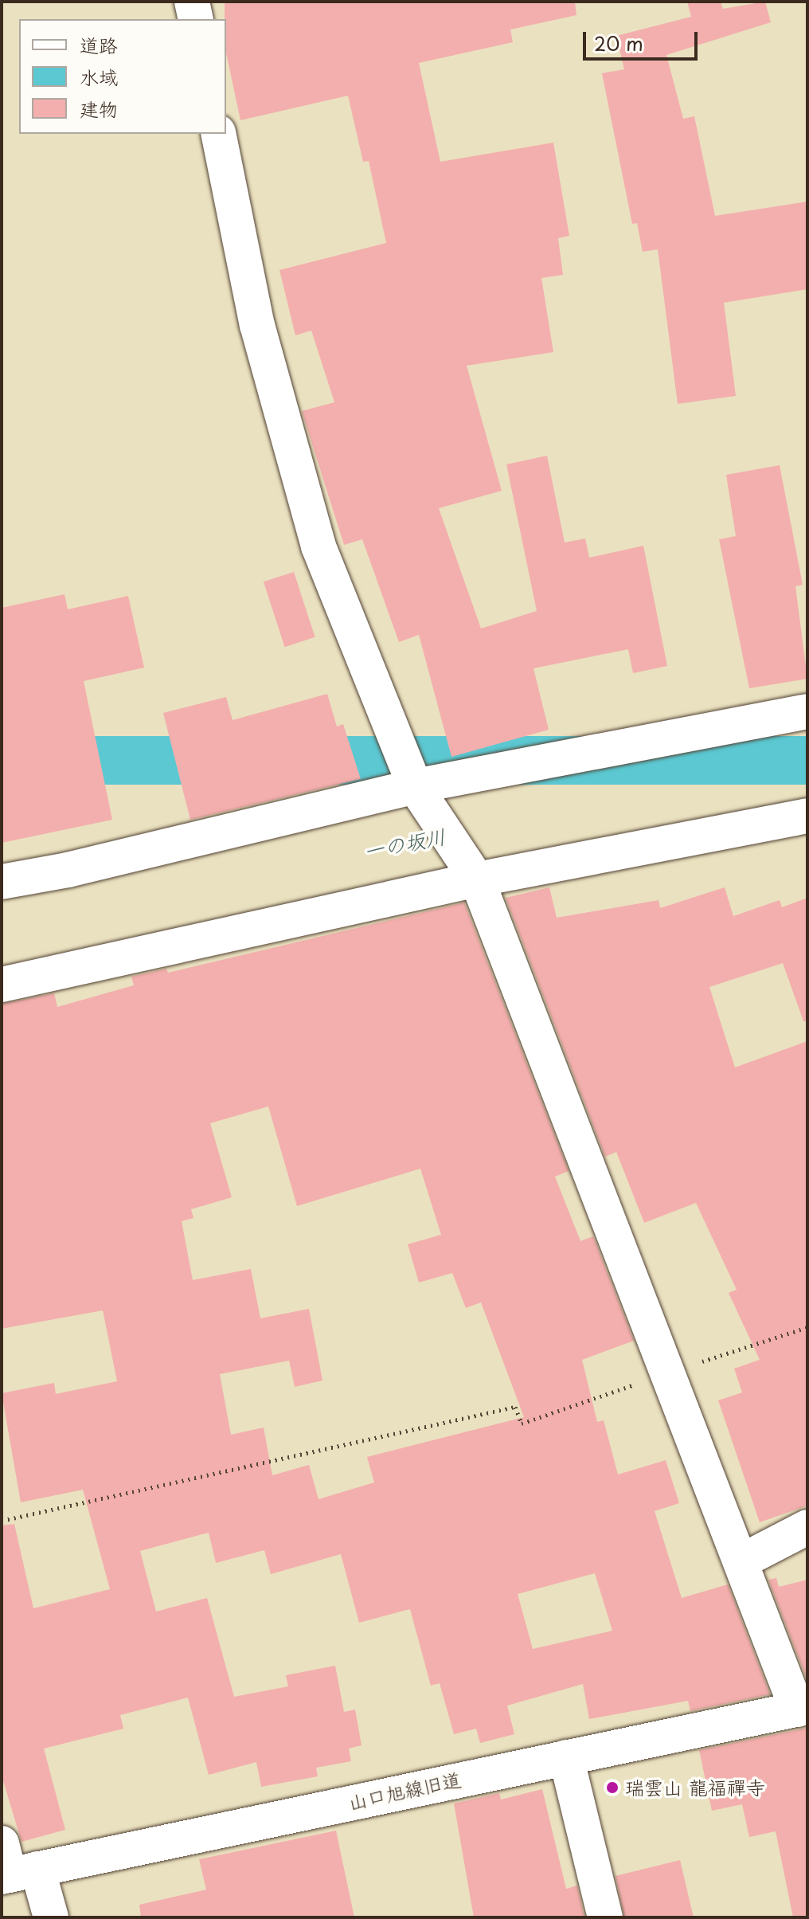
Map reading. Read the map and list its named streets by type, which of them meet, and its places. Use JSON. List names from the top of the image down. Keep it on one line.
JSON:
{"streets":{"street":["山口旭線旧道"]},"water":["一の坂川"],"places":["瑞雲山 龍福禪寺"],"legend":["道路","水域","建物"],"scale_bar":"20 m"}
